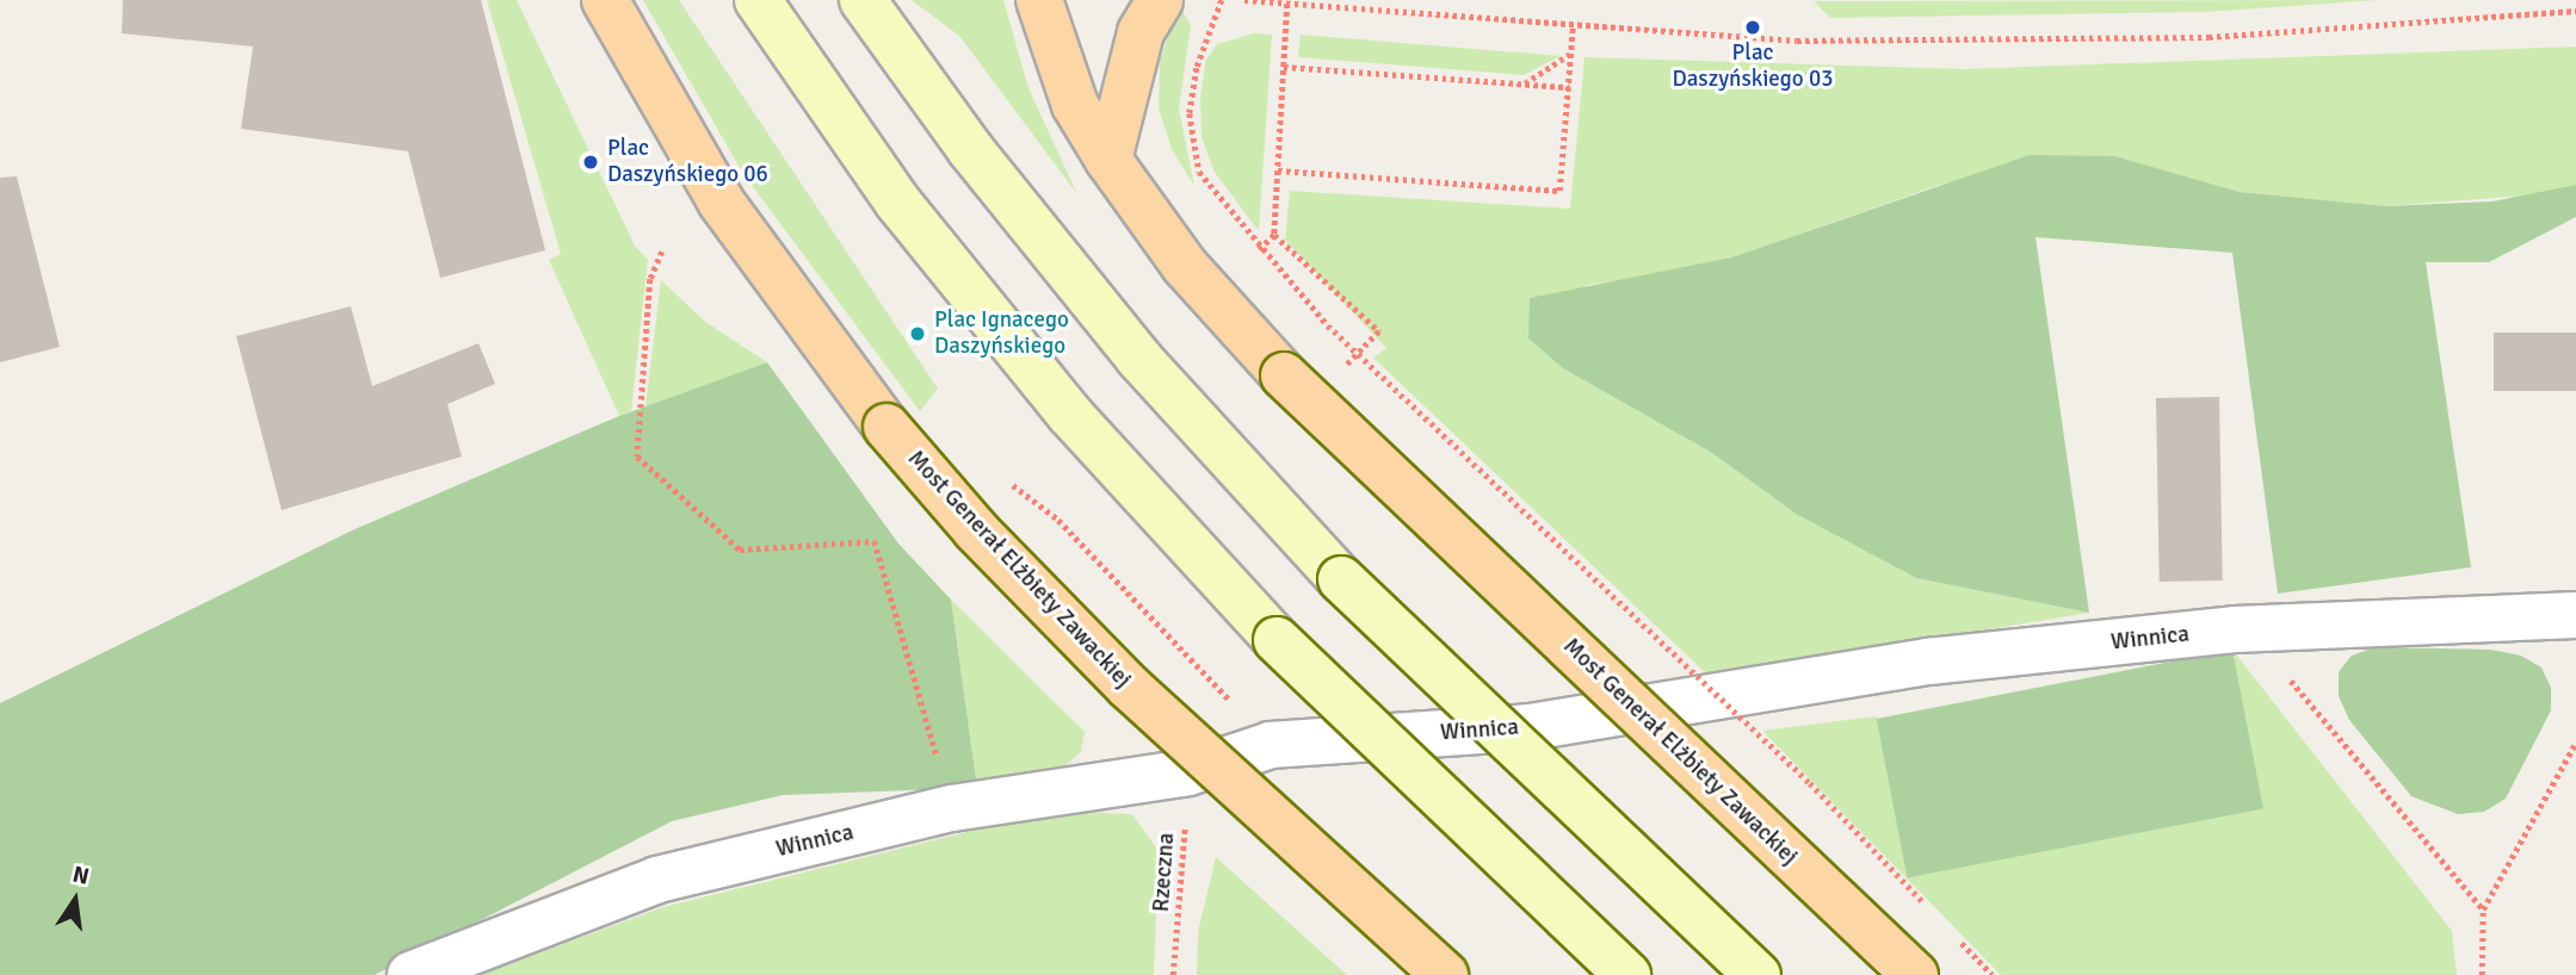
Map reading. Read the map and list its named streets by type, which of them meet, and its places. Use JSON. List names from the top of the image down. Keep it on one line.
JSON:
{"streets":{"main road":["Most Generał Elżbiety Zawackiej"],"street":["Winnica"],"path":["Rzeczna"]},"crossings":[["Winnica","Rzeczna"]],"places":["Plac Daszyńskiego 03","Plac Daszyńskiego 06","Plac Ignacego Daszyńskiego"],"north":"top"}
